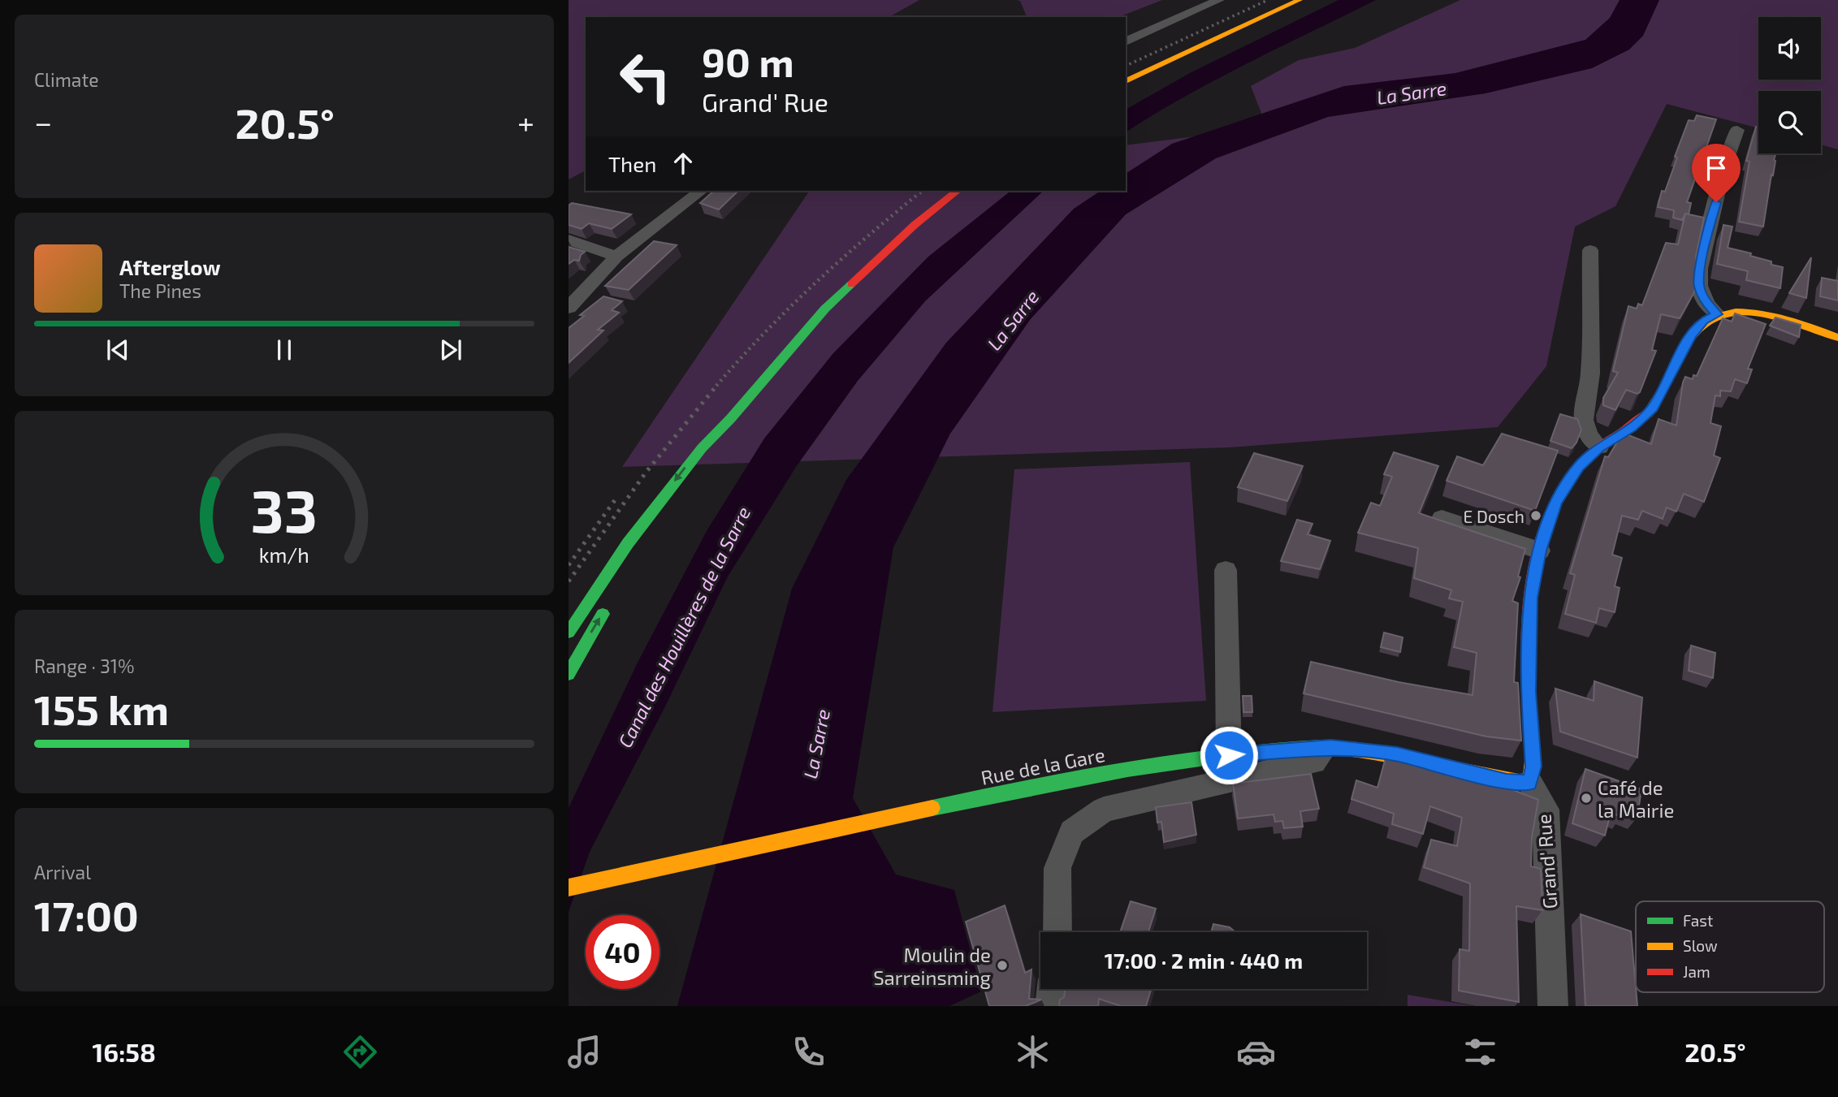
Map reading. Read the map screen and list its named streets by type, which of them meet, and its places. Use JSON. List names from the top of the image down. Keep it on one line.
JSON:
{"streets":{"street":["Rue de la Gare","Grand' Rue"]},"crossings":[["Rue de la Gare","Grand' Rue"]],"water":["La Sarre","Canal des Houillères de la Sarre"],"places":["E Dosch","Café de la Mairie","Moulin de Sarreinsming"],"legend":["Fast","Slow","Jam"],"page":{"tile":["Climate",["Range · 31%","155 km"],["Arrival","17:00"]],"turn":["90 m","Grand' Rue"],"heat":["−","20.5°","+"],"then":"Then","song":["Afterglow","The Pines"],"limit":"40","trip":"17:00 · 2 min · 440 m","tabs":["16:58","20.5°"],"gauge":["33","km/h"]}}
